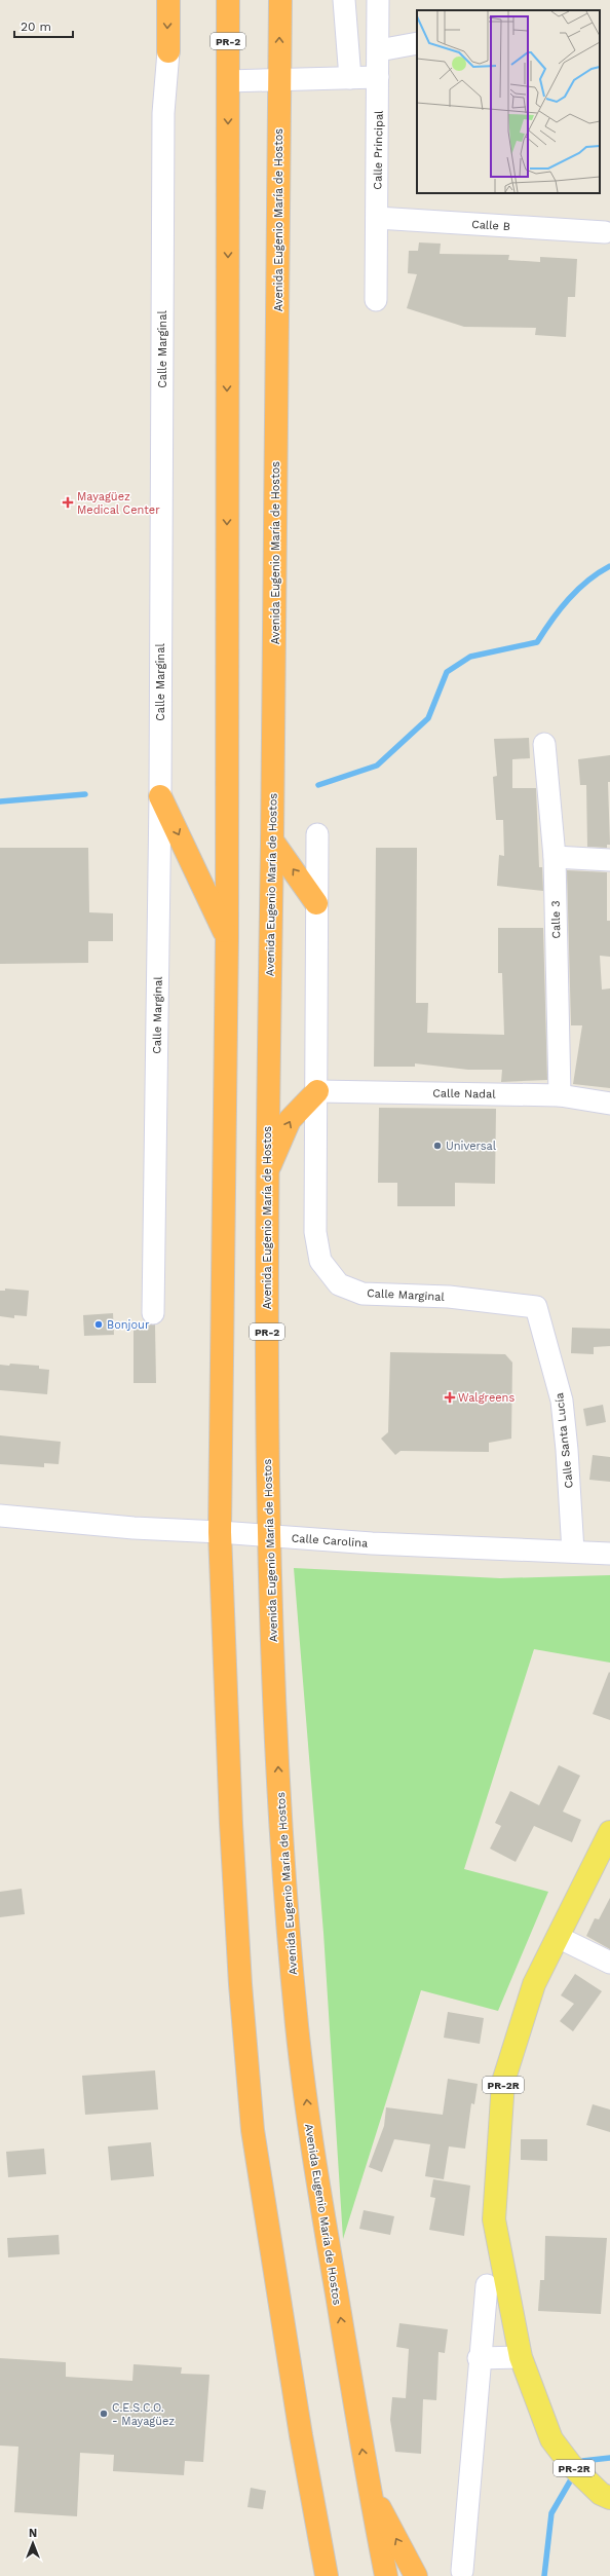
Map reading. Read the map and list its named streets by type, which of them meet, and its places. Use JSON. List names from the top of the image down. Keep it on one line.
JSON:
{"streets":{"highway":["PR-2","Avenida Eugenio María de Hostos"],"main road":["PR-2R"],"street":["Calle Principal","Calle B","Calle Marginal","Calle 3","Calle Nadal","Calle Santa Lucía","Calle Carolina"]},"crossings":[["PR-2","Calle Carolina"],["Calle Principal","Calle B"],["Avenida Eugenio María de Hostos","Calle Carolina"],["Calle Marginal","Calle Nadal"],["Calle Marginal","Calle Santa Lucía"],["Calle 3","Calle Nadal"],["Calle Santa Lucía","Calle Carolina"]],"places":{"health":["Mayagüez Medical Center","Walgreens"],"other":["Universal","Bonjour","C.E.S.C.O. - Mayagüez"]},"scale_bar":"20 m","north":"top"}
